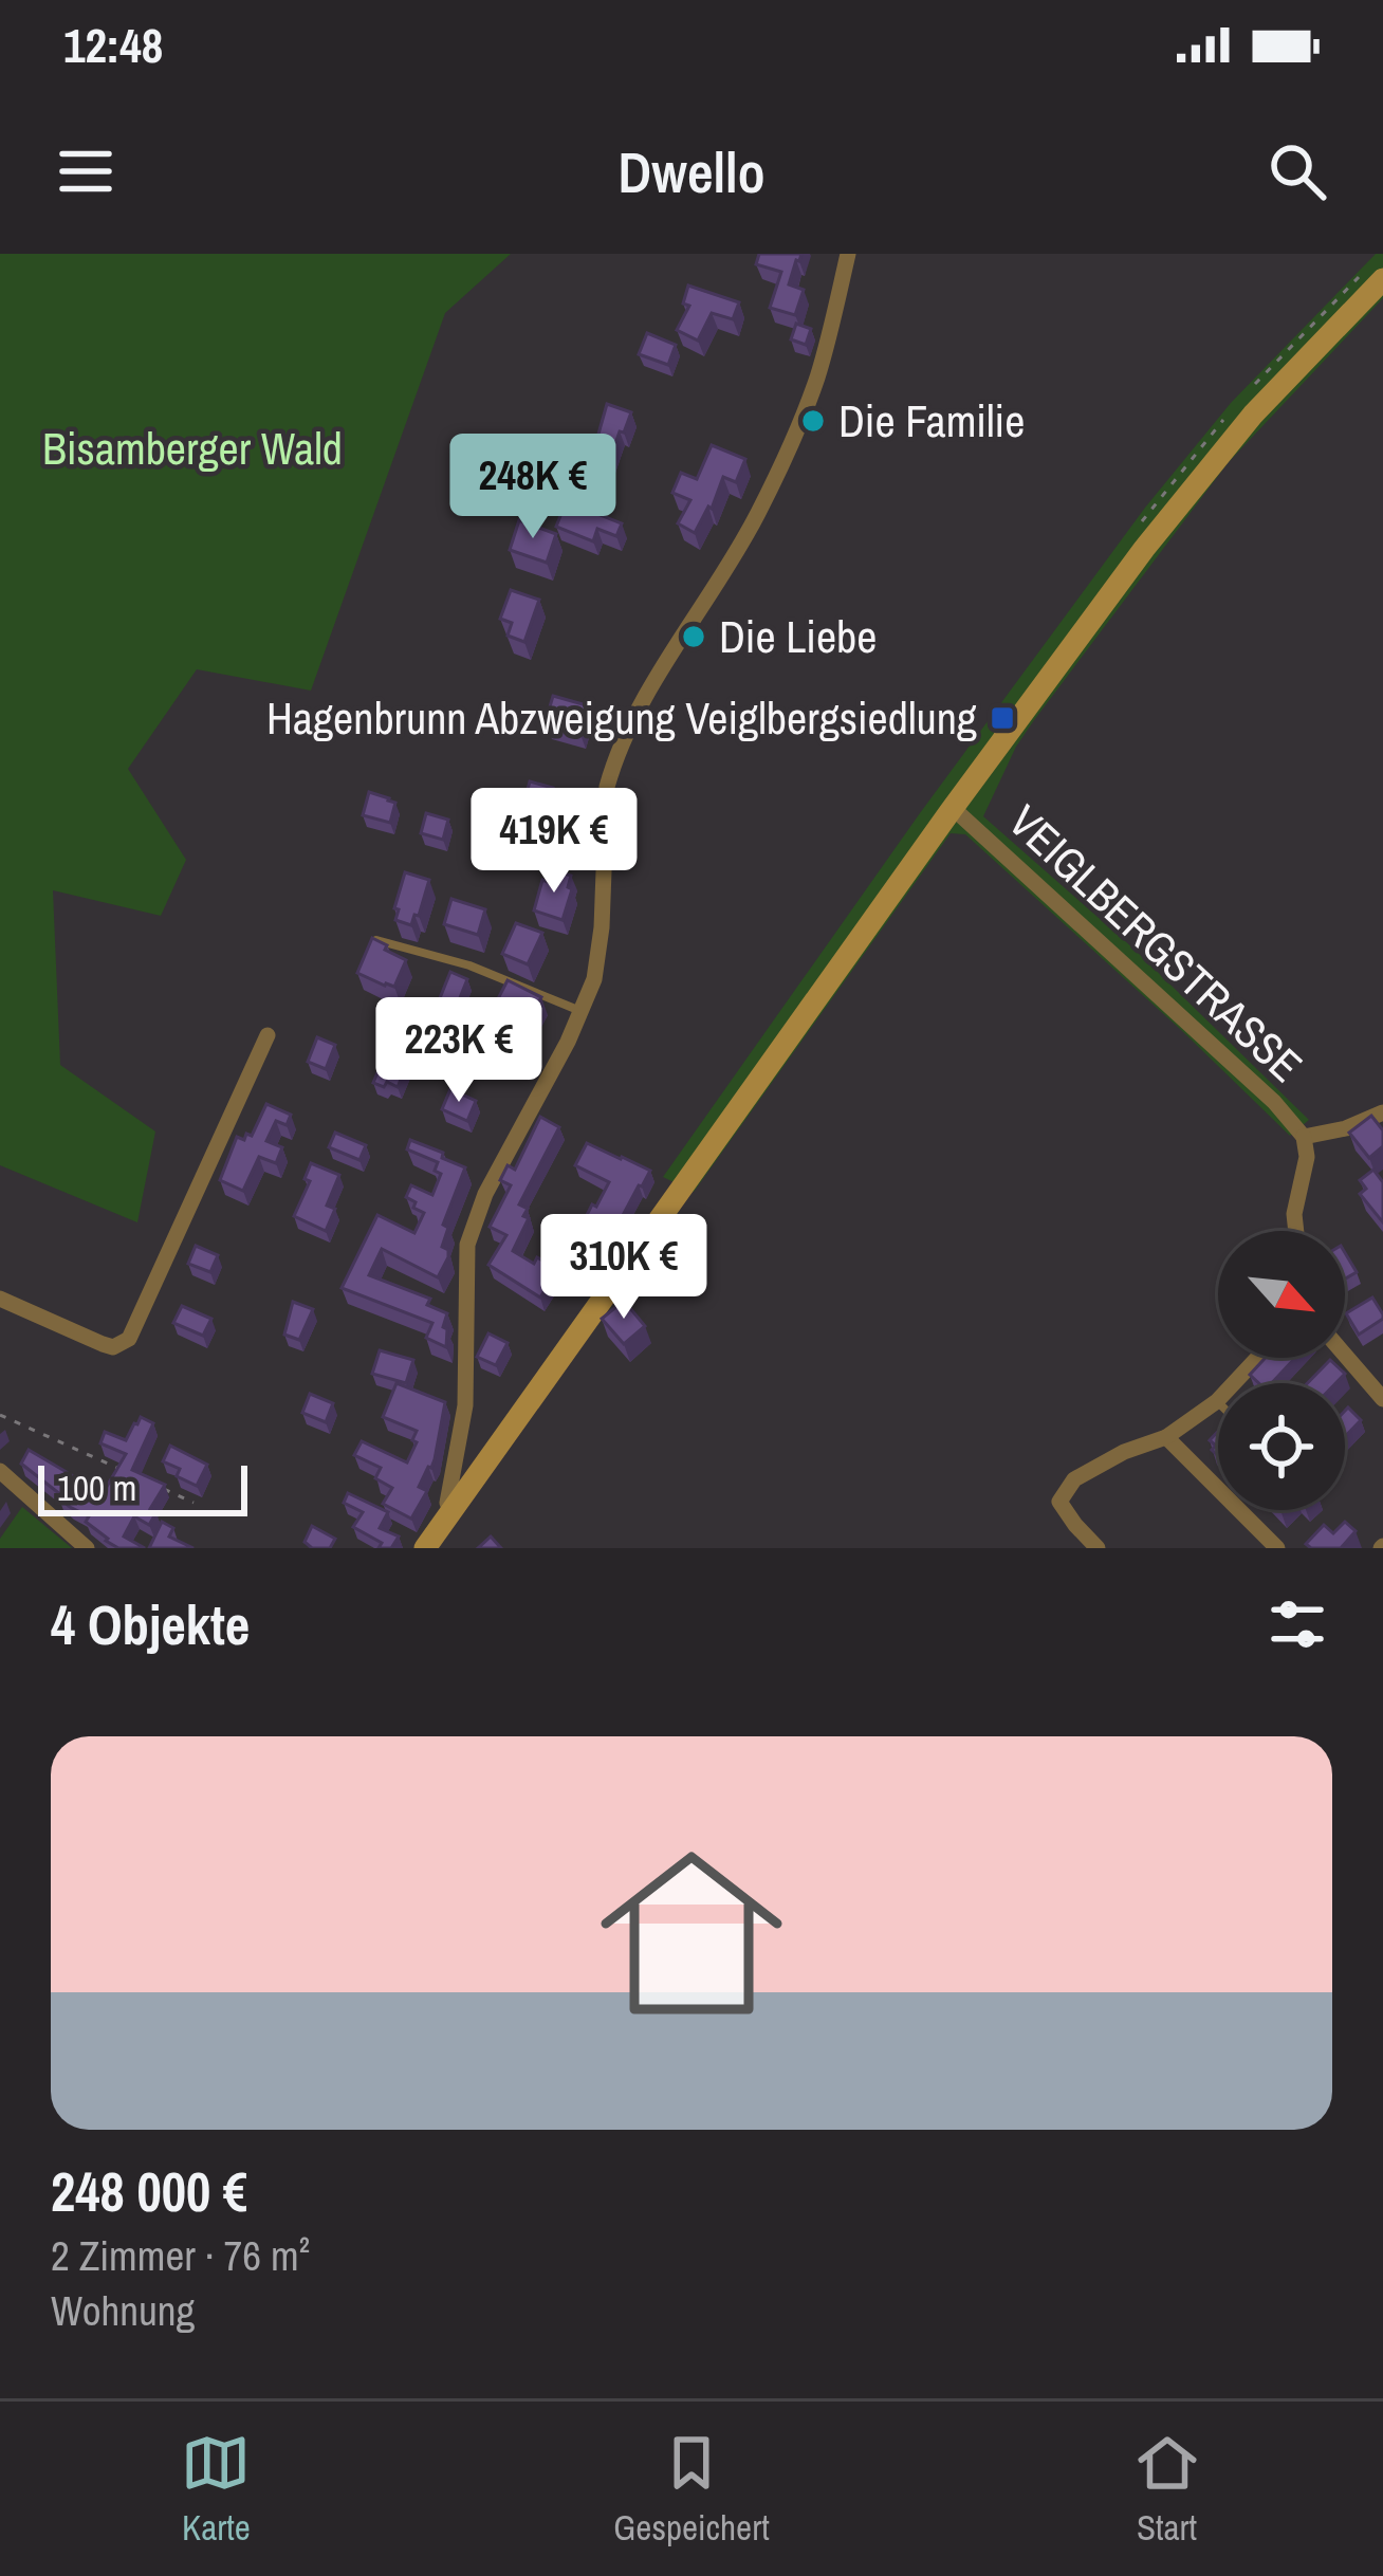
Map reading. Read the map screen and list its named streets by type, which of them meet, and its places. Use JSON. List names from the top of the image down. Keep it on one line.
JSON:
{"streets":{"street":["VEIGLBERGSTRASSE"]},"parks":["Bisamberger Wald"],"places":{"other":["Die Familie","Die Liebe"],"transit":["Hagenbrunn Abzweigung Veiglbergsiedlung"]},"scale_bar":"100 m","north":"bottom right","page":{"status":"12:48","header":"Dwello","price":["248K €","419K €","223K €","310K €"],"scale":"100 m","heading":"4 Objekte","list":[{"name":"248 000 €","note":"2 Zimmer · 76 m² · Wohnung"}],"tabs":["Karte","Gespeichert","Start"]}}
